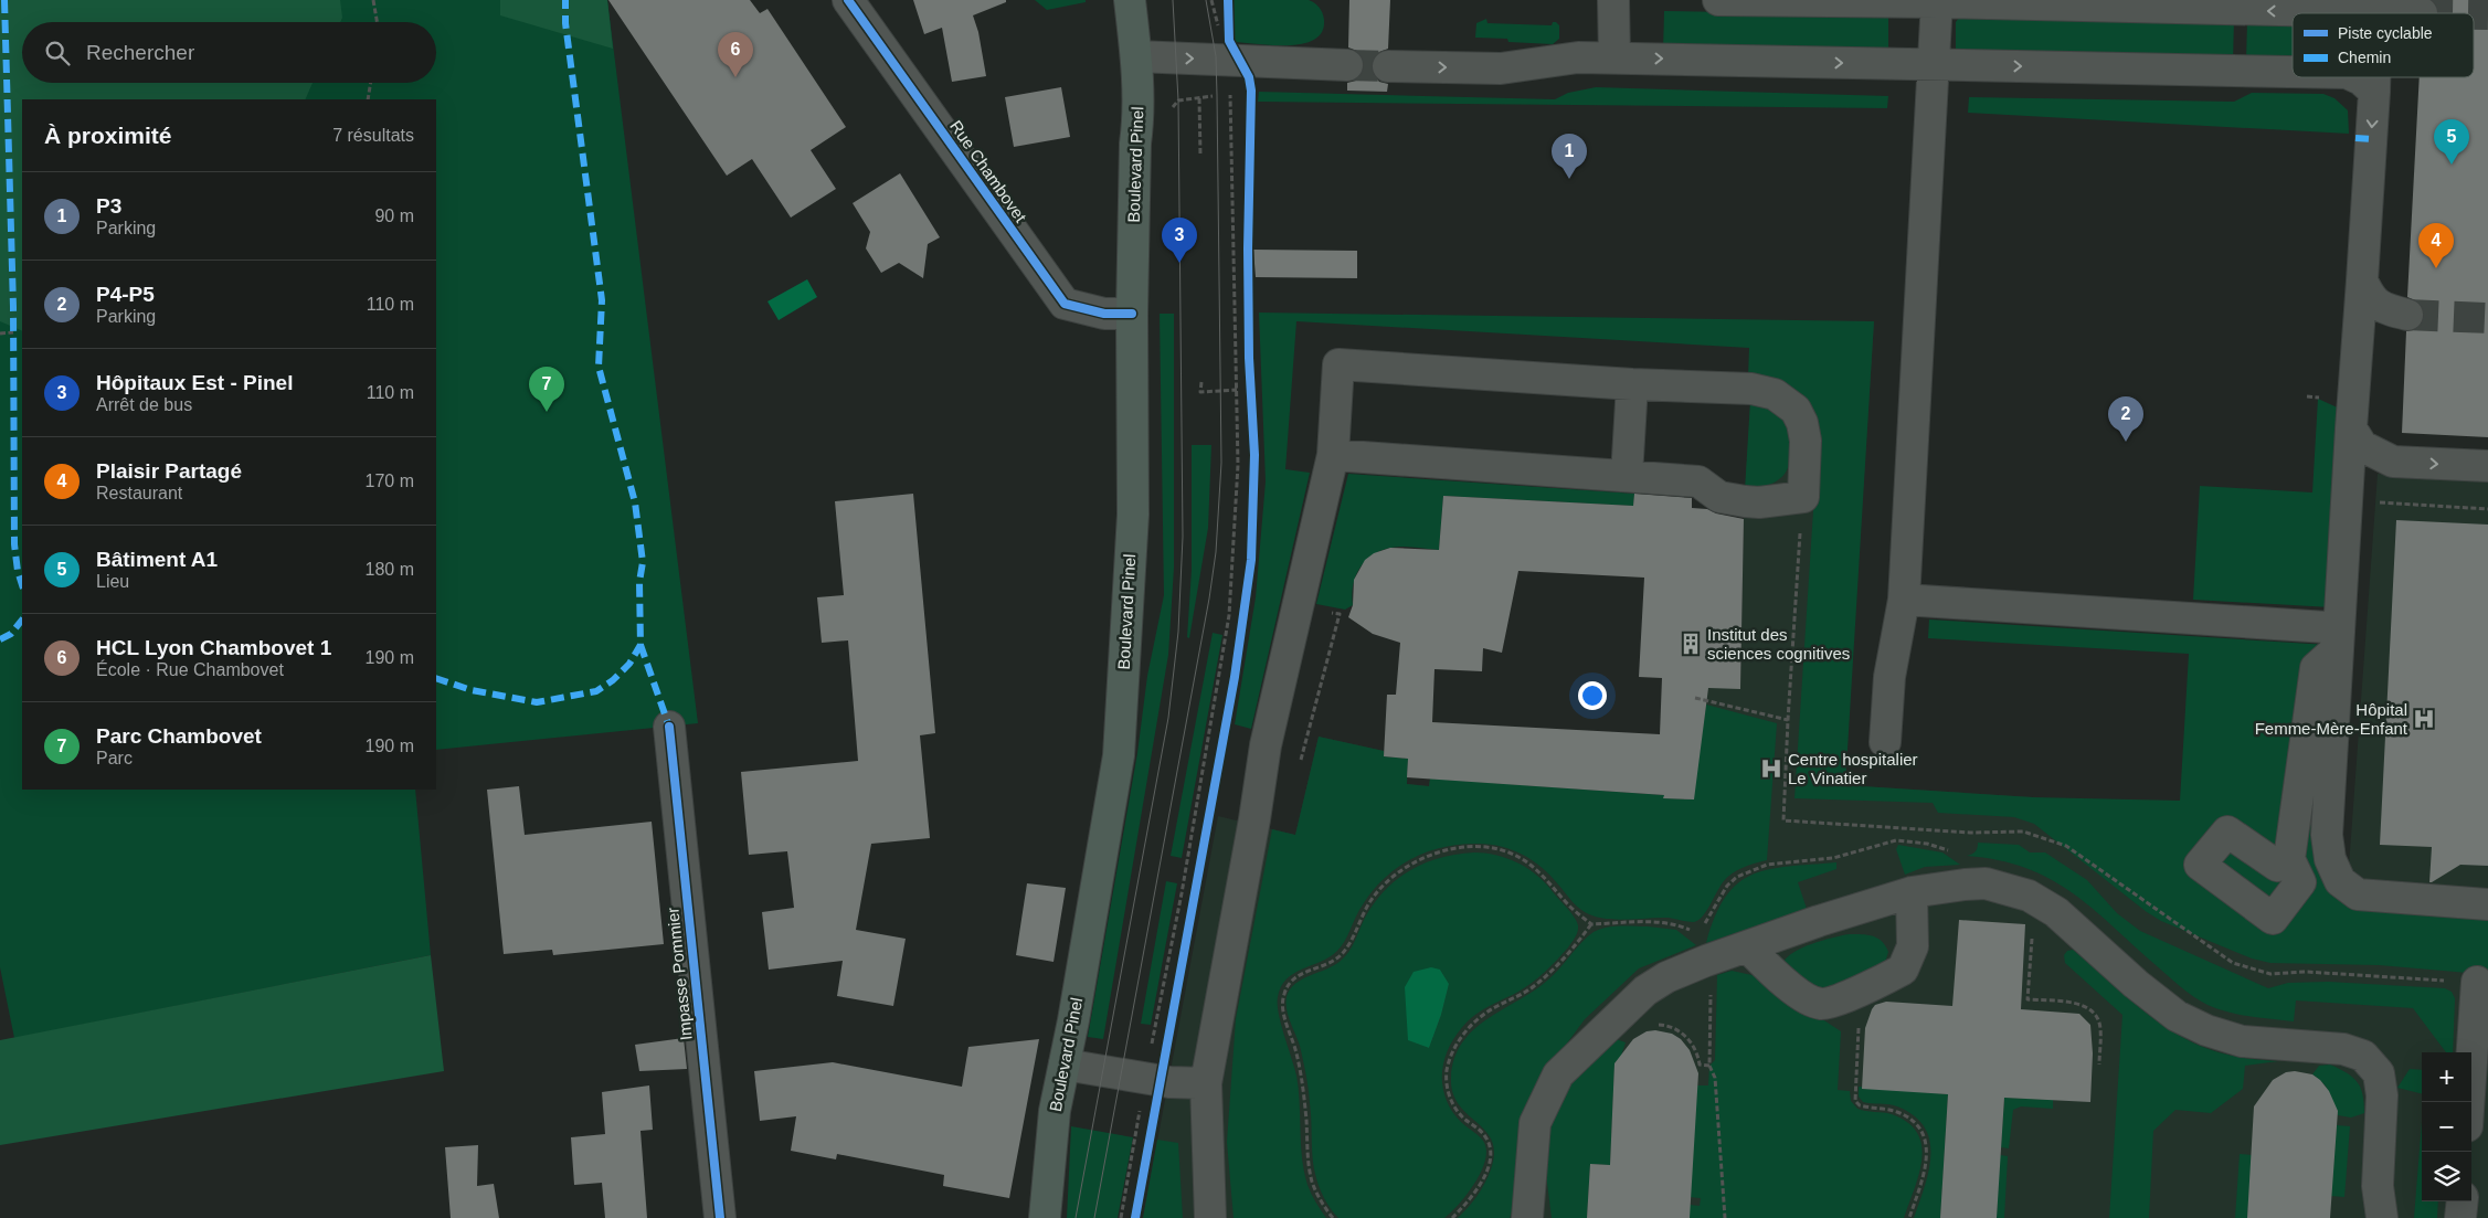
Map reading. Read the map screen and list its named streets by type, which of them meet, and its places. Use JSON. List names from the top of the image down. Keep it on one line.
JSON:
{"streets":{"main road":["Boulevard Pinel"],"street":["Rue Chambovet","Impasse Pommier"]},"crossings":[["Boulevard Pinel","Rue Chambovet"]],"places":{"building":["Institut des sciences cognitives"],"hospital":["Hôpital Femme-Mère-Enfant","Centre hospitalier Le Vinatier"]},"legend":["Piste cyclable","Chemin"],"page":{"search":"Rechercher","pins":["6","5","1","3","4","7","2"],"heading":["À proximité","7 résultats"],"list":[{"mark":"1","name":"P3","note":"Parking","value":"90 m"},{"mark":"2","name":"P4-P5","note":"Parking","value":"110 m"},{"mark":"3","name":"Hôpitaux Est - Pinel","note":"Arrêt de bus","value":"110 m"},{"mark":"4","name":"Plaisir Partagé","note":"Restaurant","value":"170 m"},{"mark":"5","name":"Bâtiment A1","note":"Lieu","value":"180 m"},{"mark":"6","name":"HCL Lyon Chambovet 1","note":"École · Rue Chambovet","value":"190 m"},{"mark":"7","name":"Parc Chambovet","note":"Parc","value":"190 m"}],"map_buttons":["+","−"]}}
